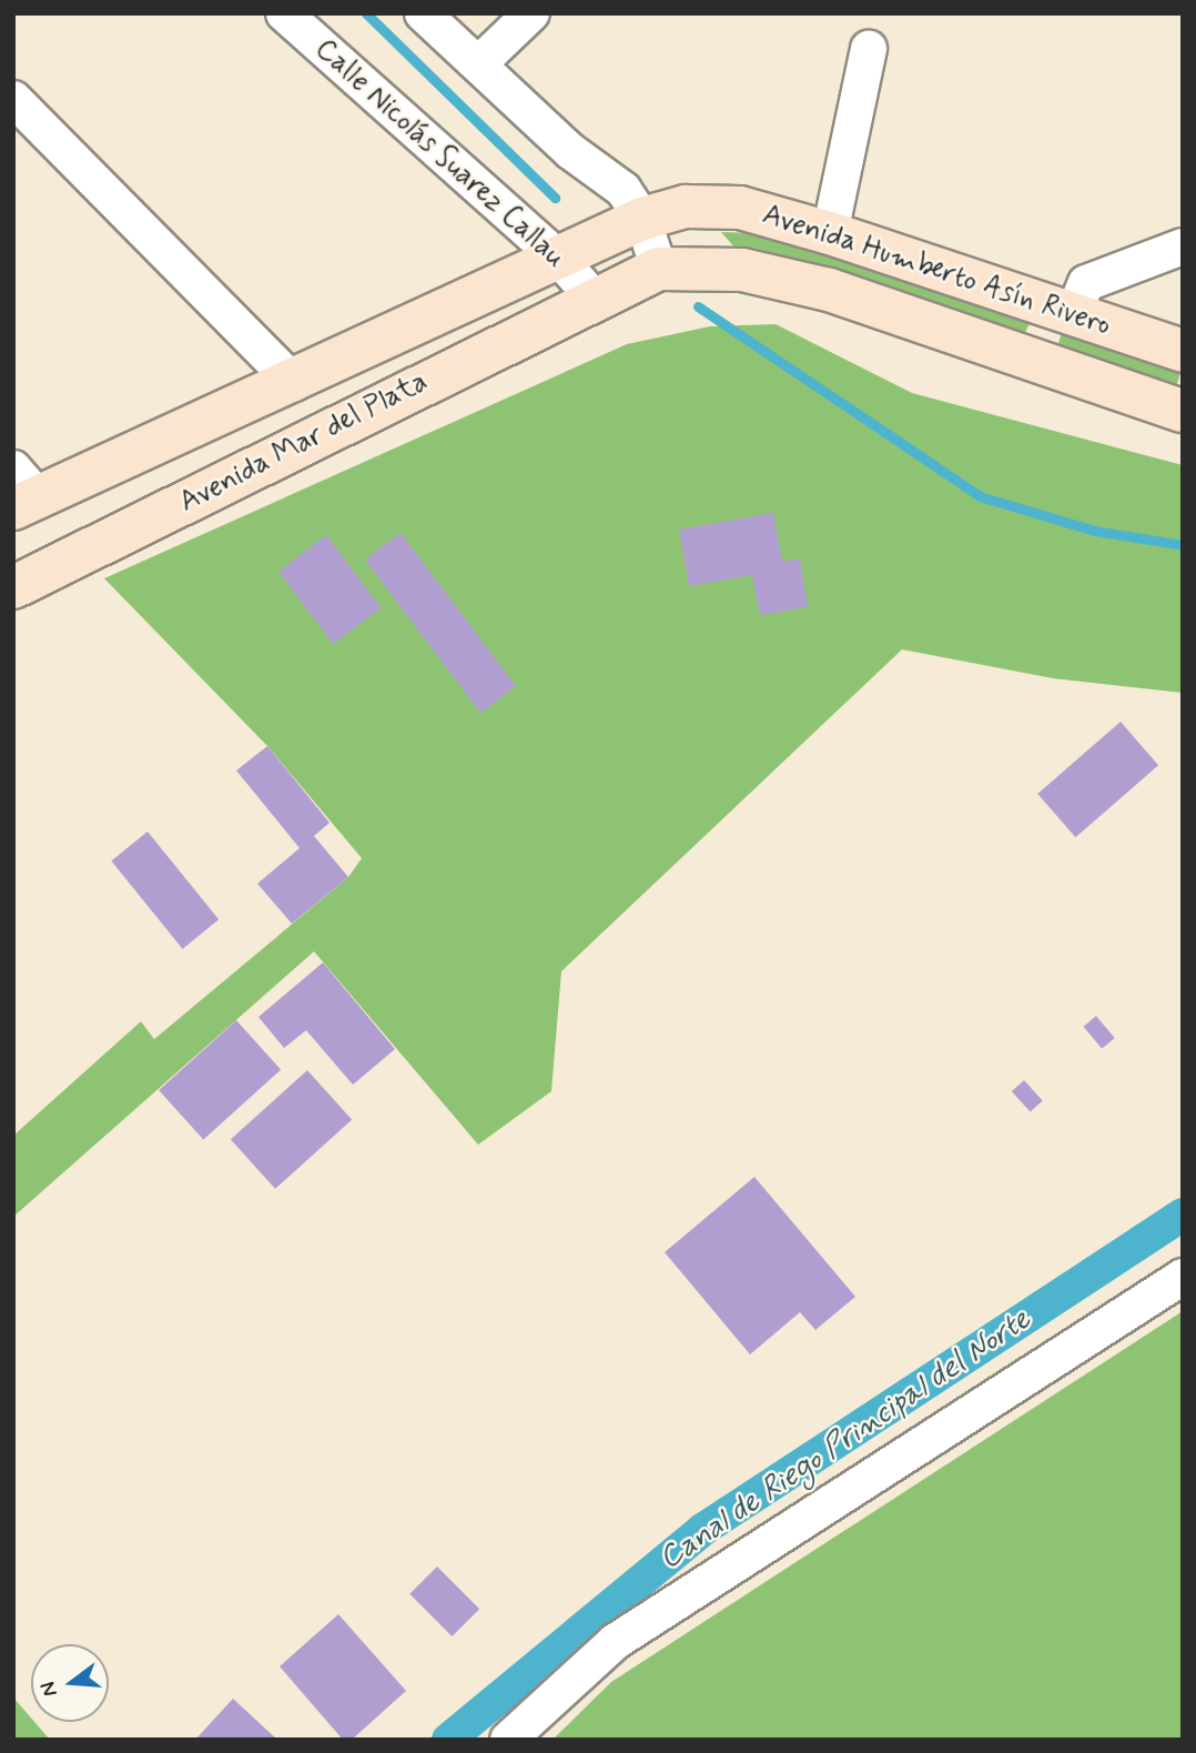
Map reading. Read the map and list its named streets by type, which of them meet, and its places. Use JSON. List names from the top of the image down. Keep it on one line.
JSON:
{"streets":{"street":["Calle Nicolás Suarez Callau","Avenida Humberto Asín Rivero","Avenida Mar del Plata"]},"crossings":[["Calle Nicolás Suarez Callau","Avenida Humberto Asín Rivero"],["Calle Nicolás Suarez Callau","Avenida Mar del Plata"],["Avenida Humberto Asín Rivero","Avenida Mar del Plata"]],"water":["Canal de Riego Principal del Norte"],"north":"left"}
